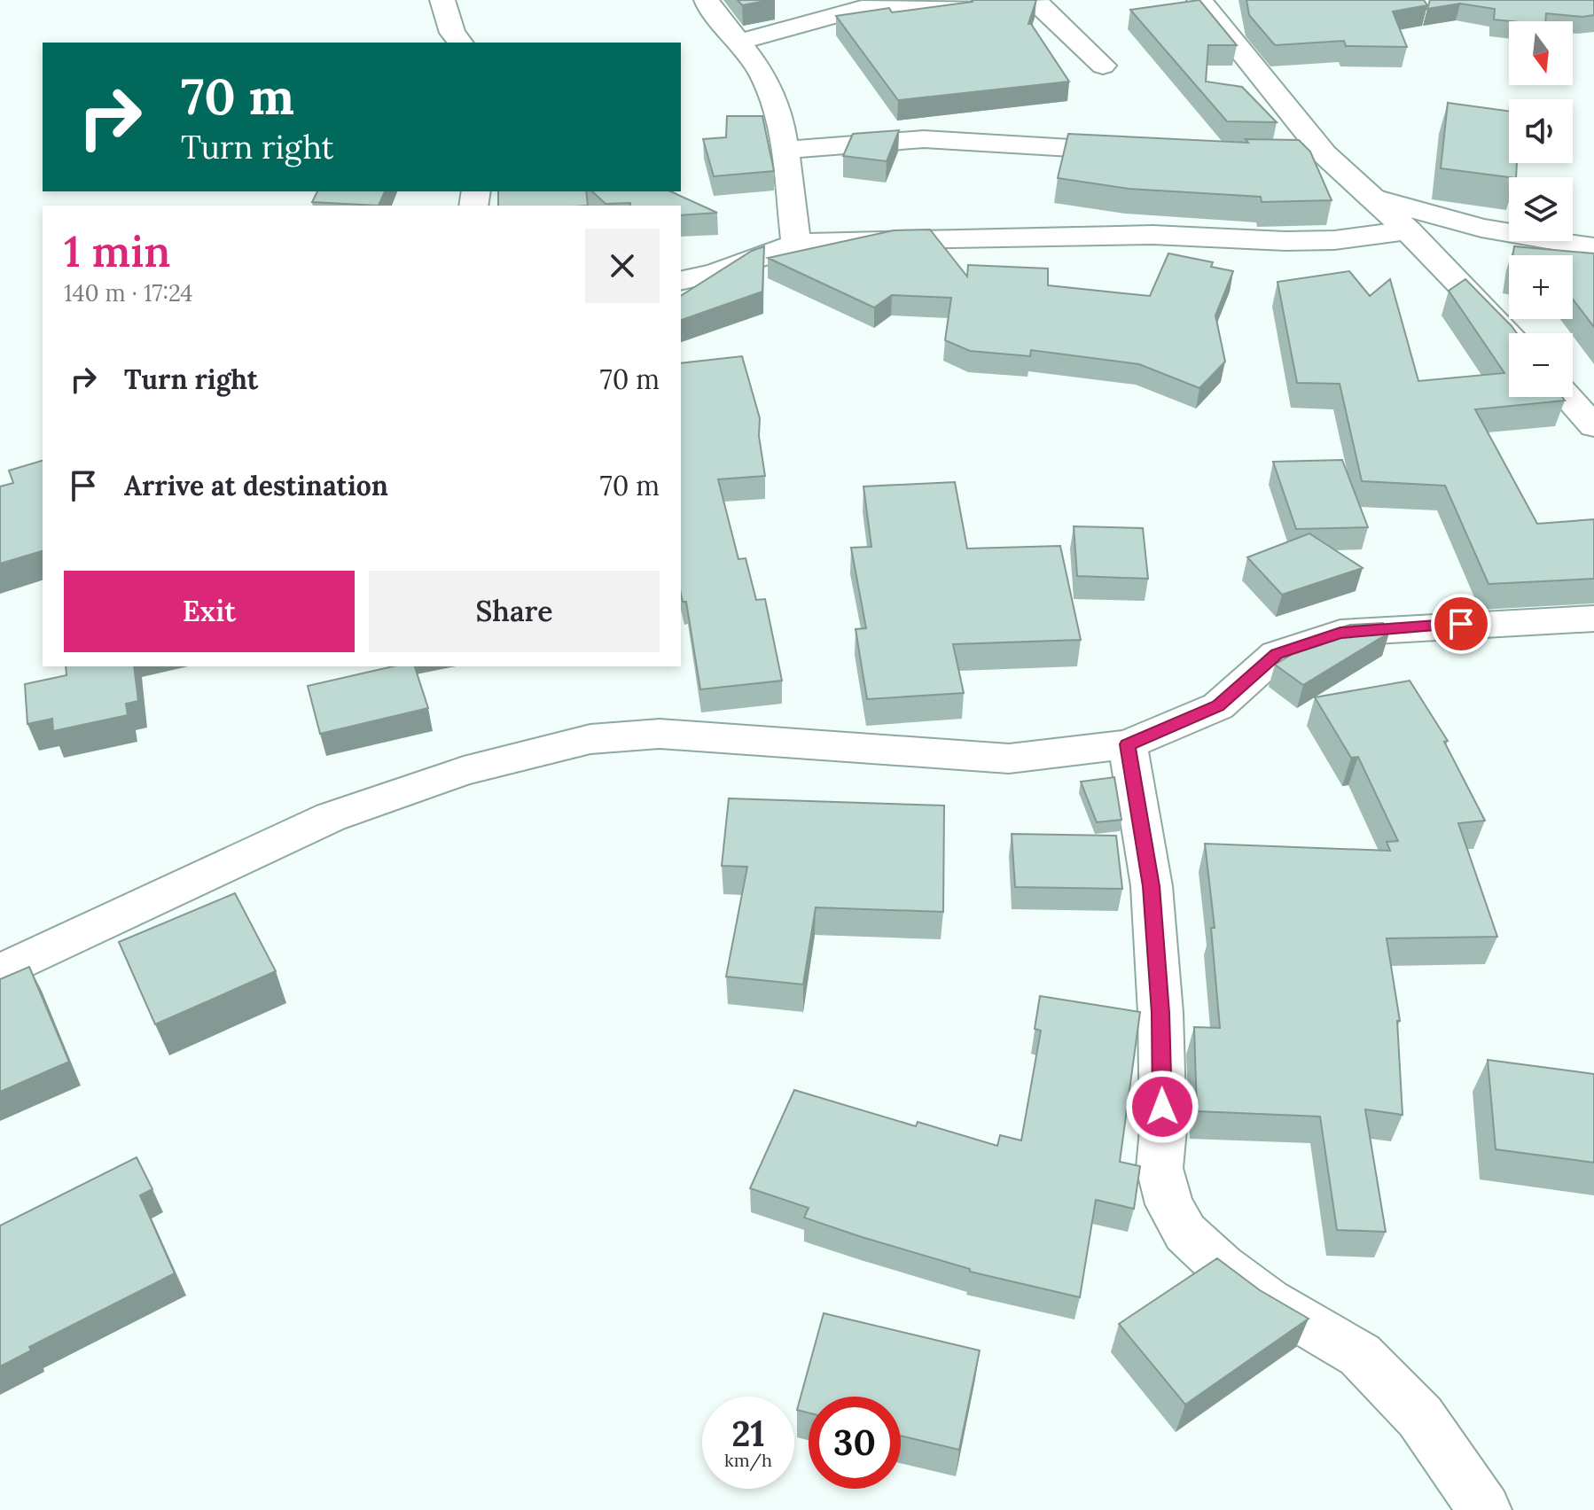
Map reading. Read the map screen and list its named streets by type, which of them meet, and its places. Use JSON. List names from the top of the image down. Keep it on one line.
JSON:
{"north":"bottom","page":{"map_buttons":["+","−"],"turn":["70 m","Turn right"],"heading":["1 min","140 m · 17:24"],"list":[{"name":"Turn right","value":"70 m"},{"name":"Arrive at destination","value":"70 m"}],"buttons":["Exit","Share"],"speed":"21 km/h","limit":"30"}}
